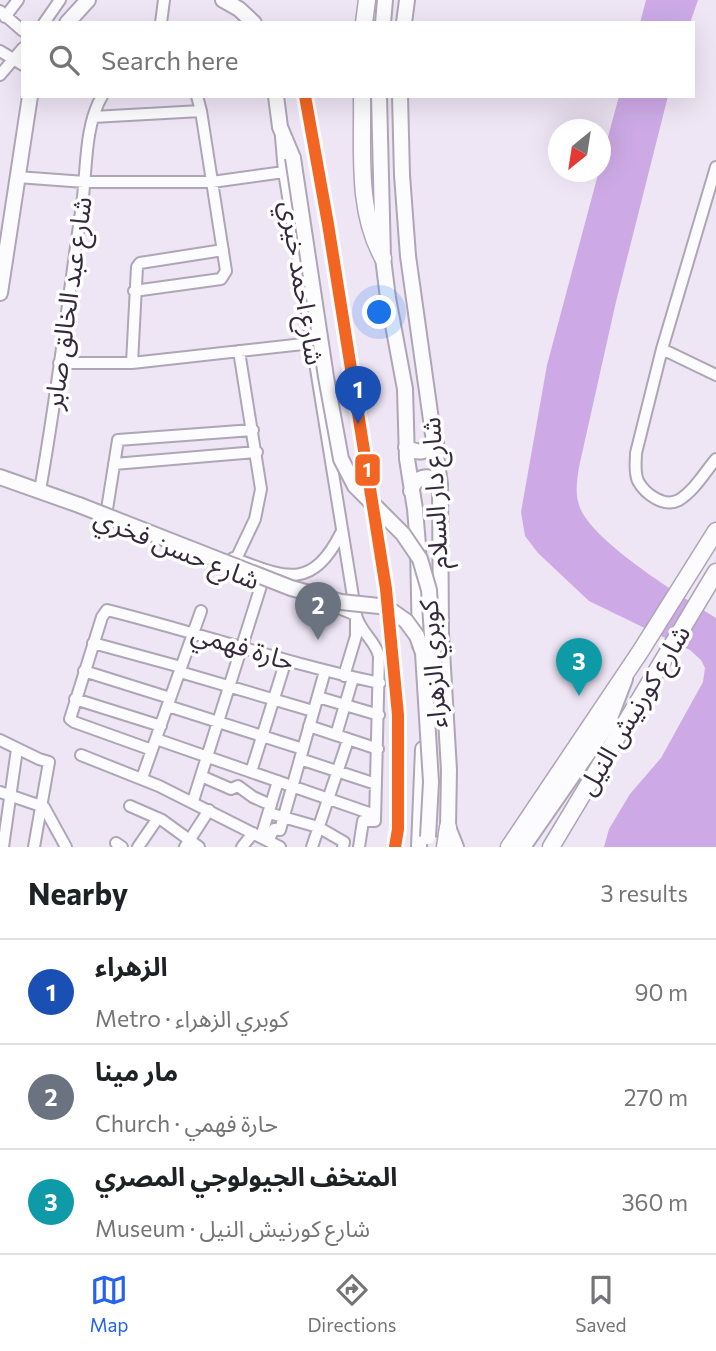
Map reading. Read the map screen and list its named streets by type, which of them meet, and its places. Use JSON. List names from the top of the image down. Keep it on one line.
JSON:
{"streets":{"highway":["شارع كورنيش النيل"],"main road":["شارع احمد خيري","شارع دار السلام","كوبري الزهراء"],"street":["شارع عبد الخالق صابر","شارع حسن فخري","حارة فهمي"]},"crossings":[["شارع احمد خيري","شارع حسن فخري"],["شارع احمد خيري","حارة فهمي"],["شارع احمد خيري","كوبري الزهراء"],["شارع عبد الخالق صابر","شارع حسن فخري"],["شارع عبد الخالق صابر","كوبري الزهراء"],["شارع دار السلام","كوبري الزهراء"],["شارع حسن فخري","كوبري الزهراء"]],"lines":["transit line 1"],"north":"bottom left","page":{"search":"Search here","pins":["1","2","3"],"heading":["Nearby","3 results"],"list":[{"mark":"1","name":"الزهراء","note":"Metro · كوبري الزهراء","value":"90 m"},{"mark":"2","name":"مار مينا","note":"Church · حارة فهمي","value":"270 m"},{"mark":"3","name":"المتخف الجيولوجي المصري","note":"Museum · شارع كورنيش النيل","value":"360 m"}],"nav":["Map","Directions","Saved"]}}
